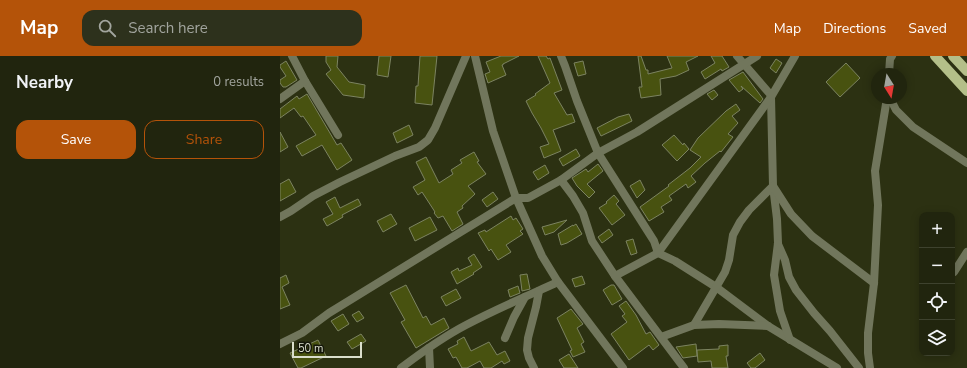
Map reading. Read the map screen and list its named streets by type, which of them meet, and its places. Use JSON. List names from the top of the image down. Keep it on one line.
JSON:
{"scale_bar":"50 m","north":"bottom","page":{"header":"Map","search":"Search here","nav":["Map","Directions","Saved"],"heading":["Nearby","0 results"],"buttons":["Save","Share"],"map_buttons":["+","−"],"scale":"50 m"}}
